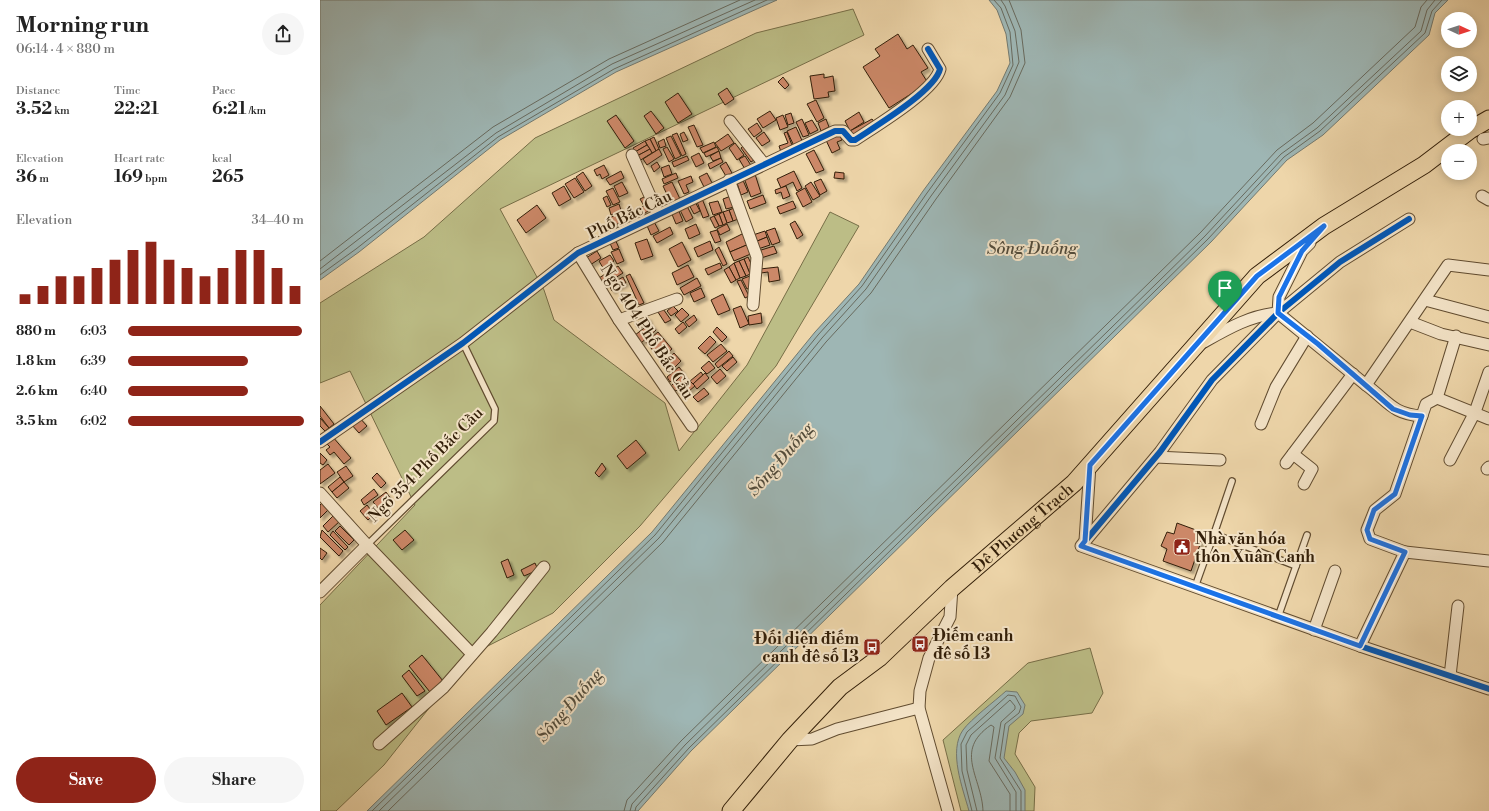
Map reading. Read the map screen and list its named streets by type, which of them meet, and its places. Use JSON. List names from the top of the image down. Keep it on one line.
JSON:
{"streets":{"main road":["Đê Phương Trạch"],"street":["Phố Bắc Cầu","Ngõ 404 Phố Bắc Cầu","Ngõ 354 Phố Bắc Cầu"]},"crossings":[["Phố Bắc Cầu","Ngõ 404 Phố Bắc Cầu"],["Phố Bắc Cầu","Ngõ 354 Phố Bắc Cầu"]],"water":["Sông Đuống"],"places":{"public building":["Nhà văn hóa thôn Xuân Canh"],"bus stop":["Điếm canh đê số 13","Đối diện điếm canh đê số 13"]},"north":"right","page":{"heading":["Morning run","06:14 · 4 × 880 m"],"map_buttons":["+","−"],"stats":[["Distance","3.52 km"],["Time","22:21"],["Pace","6:21 /km"],["Elevation","36 m"],["Heart rate","169 bpm"],["kcal","265"]],"chart":["Elevation","34–40 m"],"list":[{"name":"880 m","note":"6:03"},{"name":"1.8 km","note":"6:39"},{"name":"2.6 km","note":"6:40"},{"name":"3.5 km","note":"6:02"}],"buttons":["Save","Share"]}}
